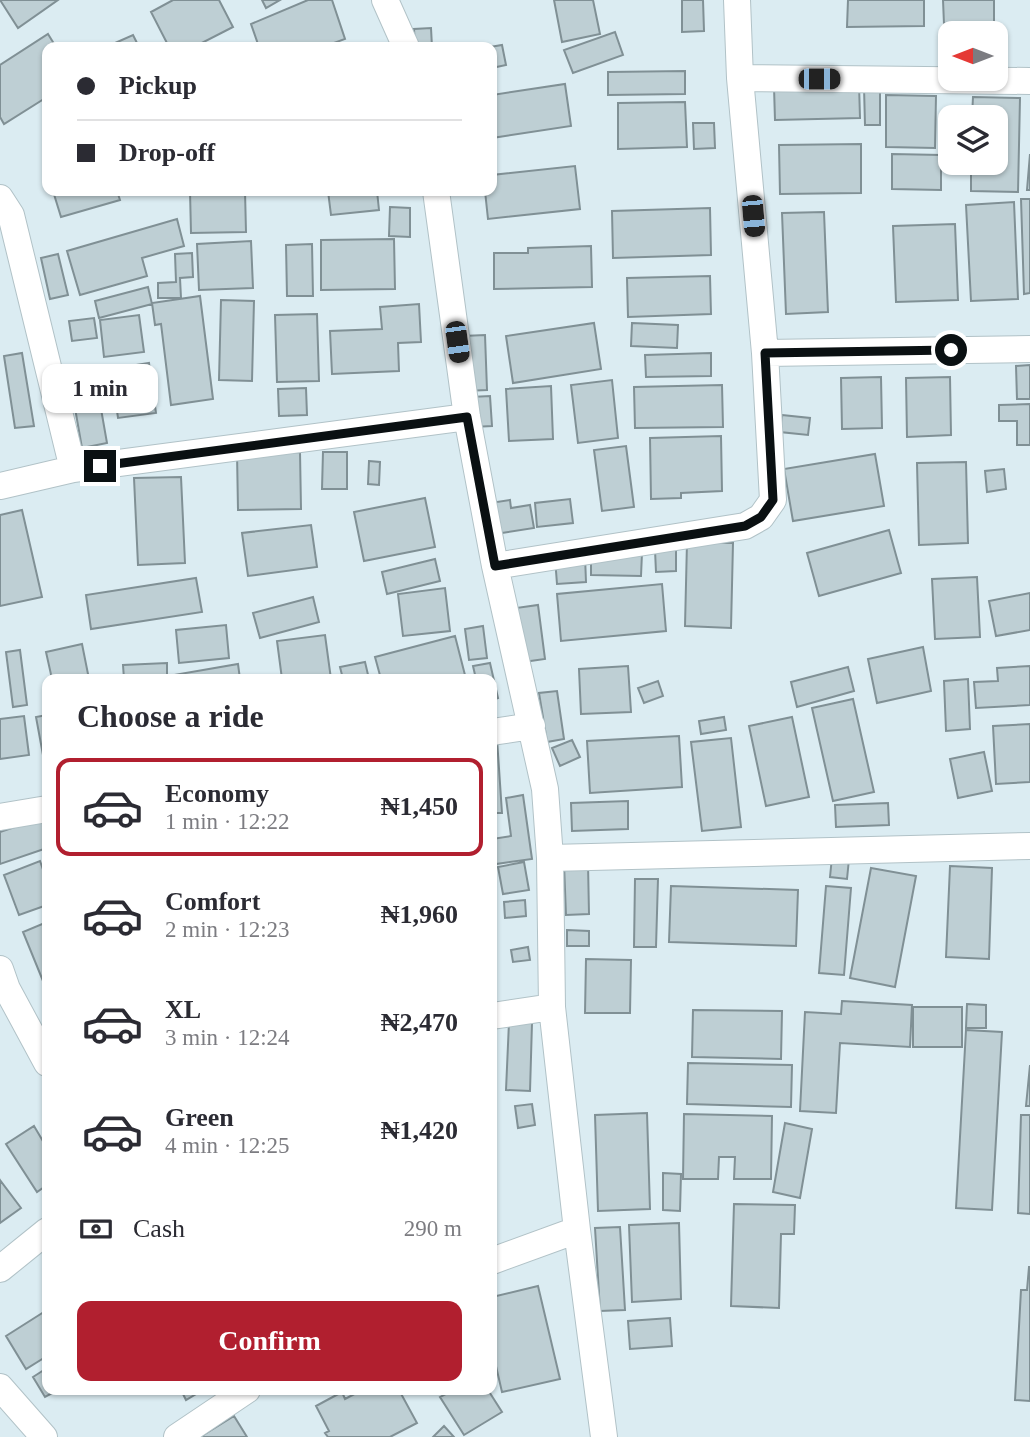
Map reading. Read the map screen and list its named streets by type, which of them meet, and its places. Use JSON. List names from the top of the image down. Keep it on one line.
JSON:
{"north":"left","page":{"banner":["Pickup","Drop-off"],"bubble":"1 min","heading":"Choose a ride","list":[{"name":"Economy","note":"1 min · 12:22","value":"₦1,450"},{"name":"Comfort","note":"2 min · 12:23","value":"₦1,960"},{"name":"XL","note":"3 min · 12:24","value":"₦2,470"},{"name":"Green","note":"4 min · 12:25","value":"₦1,420"}],"pay":["Cash","290 m"],"buttons":"Confirm"}}
